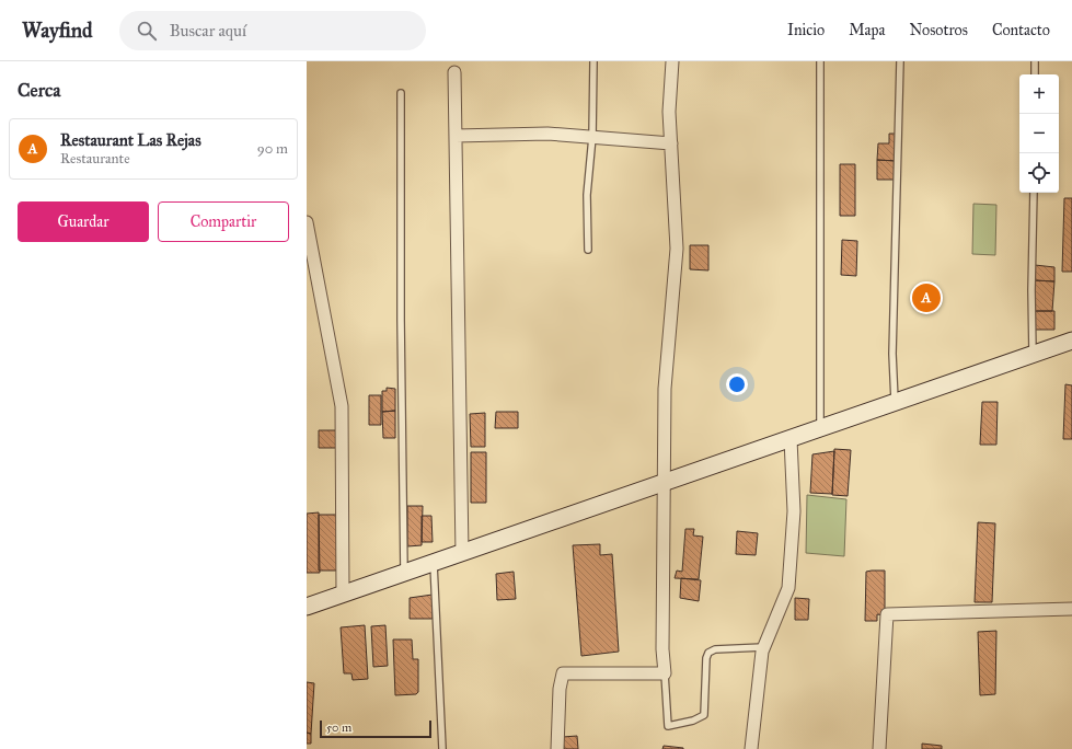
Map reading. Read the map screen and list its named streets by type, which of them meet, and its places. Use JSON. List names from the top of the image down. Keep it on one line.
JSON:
{"scale_bar":"50 m","page":{"header":"Wayfind","search":"Buscar aquí","nav":["Inicio","Mapa","Nosotros","Contacto"],"heading":"Cerca","map_buttons":["+","−"],"list":[{"mark":"A","name":"Restaurant Las Rejas","note":"Restaurante","value":"90 m"}],"buttons":["Guardar","Compartir"],"pins":"A","scale":"50 m"}}
